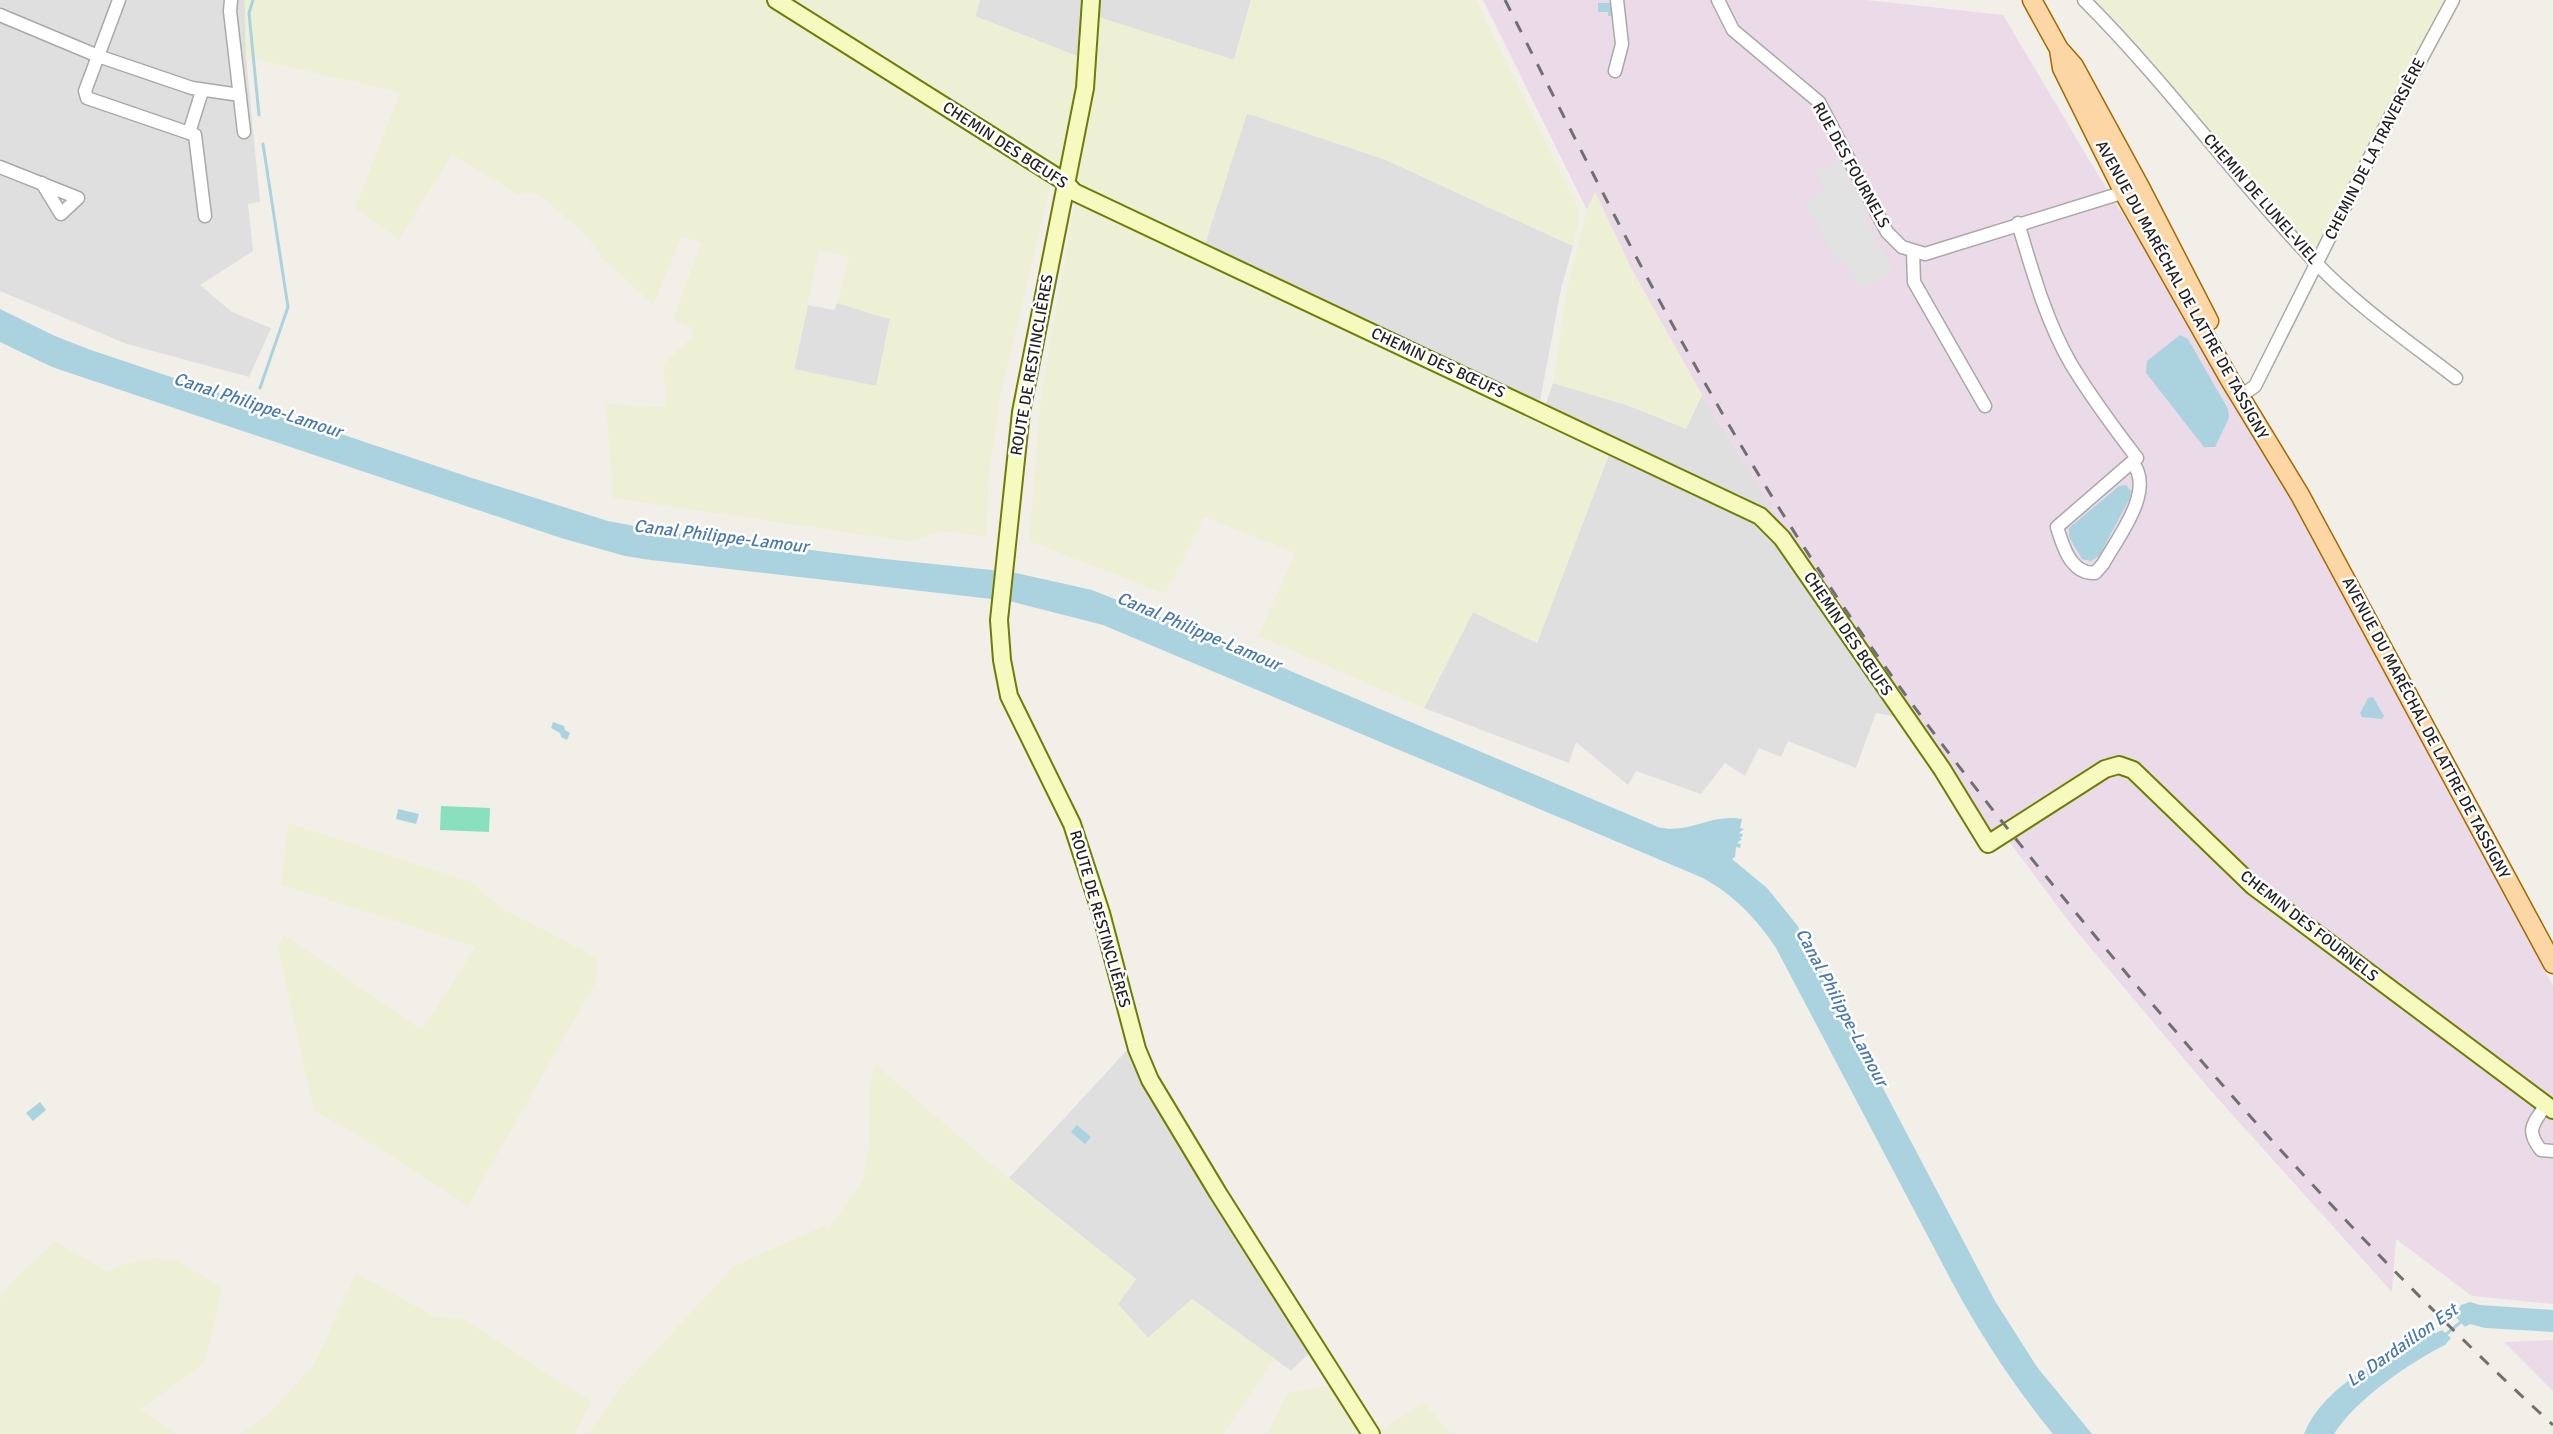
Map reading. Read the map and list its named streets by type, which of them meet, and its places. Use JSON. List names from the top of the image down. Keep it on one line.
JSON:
{"streets":{"main road":["AVENUE DU MARÉCHAL DE LATTRE DE TASSIGNY"],"street":["CHEMIN DES BŒUFS","CHEMIN DE LA TRAVERSIÈRE","RUE DES FOURNELS","CHEMIN DE LUNEL-VIEL","ROUTE DE RESTINCLIÈRES","CHEMIN DES FOURNELS"]},"crossings":[["CHEMIN DES BŒUFS","ROUTE DE RESTINCLIÈRES"],["CHEMIN DES BŒUFS","CHEMIN DES FOURNELS"],["CHEMIN DE LA TRAVERSIÈRE","CHEMIN DE LUNEL-VIEL"],["CHEMIN DE LA TRAVERSIÈRE","AVENUE DU MARÉCHAL DE LATTRE DE TASSIGNY"]],"water":["Canal Philippe-Lamour","Le Dardaillon Est"]}
